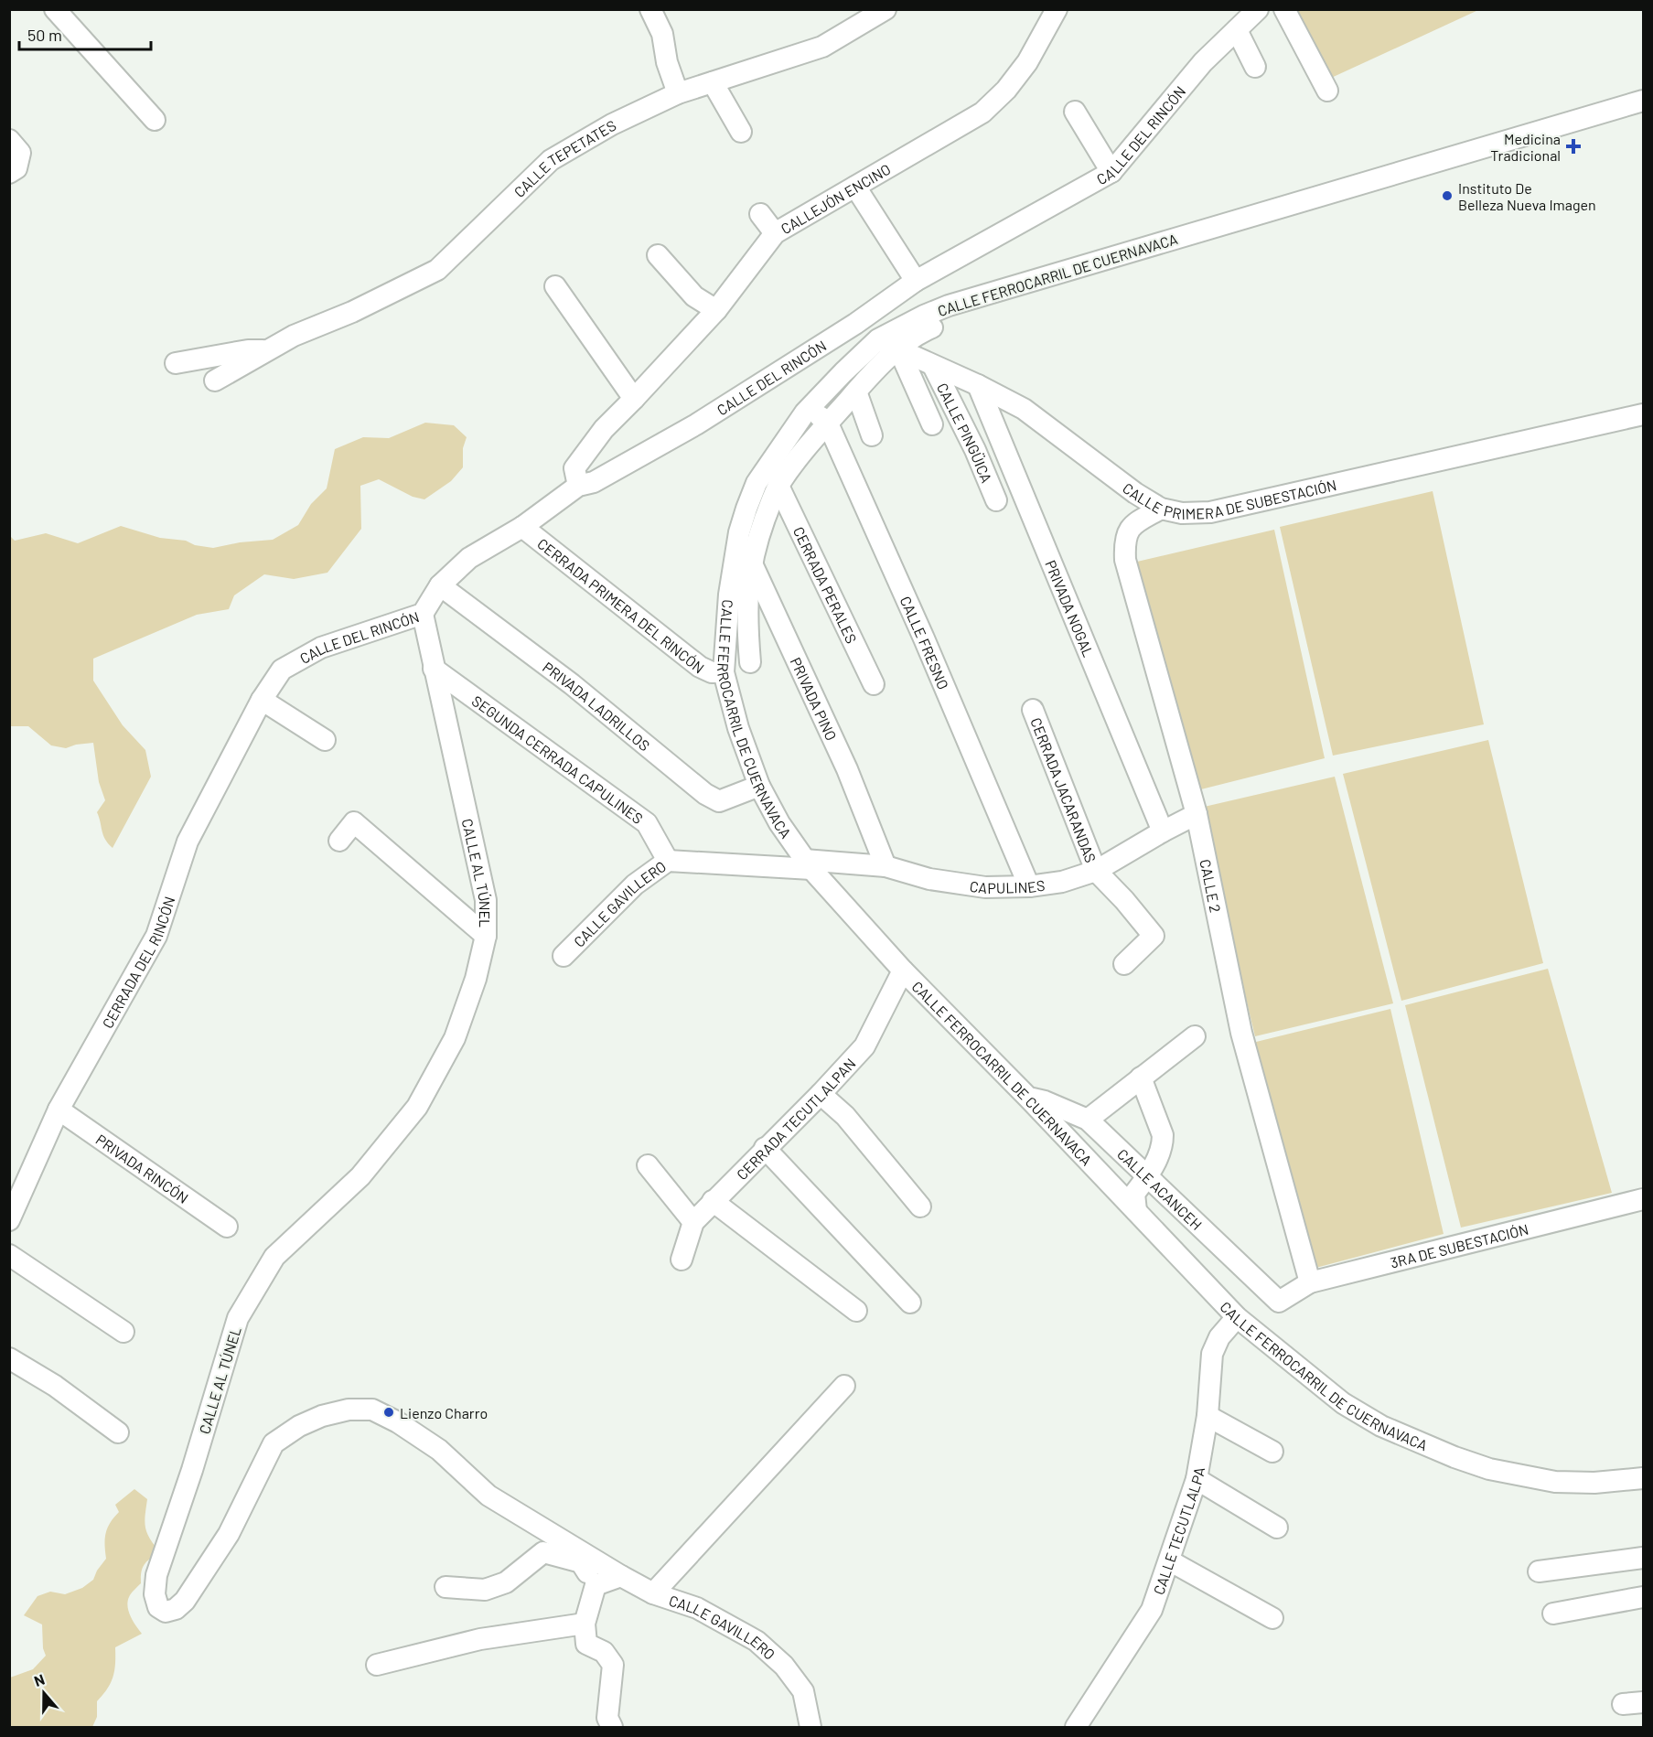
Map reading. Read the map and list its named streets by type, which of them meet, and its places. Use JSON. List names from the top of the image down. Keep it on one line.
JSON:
{"streets":{"street":["CALLE DEL RINCÓN","CALLE TEPETATES","CALLEJÓN ENCINO","CALLE FERROCARRIL DE CUERNAVACA","CALLE PINGÜICA","CALLE PRIMERA DE SUBESTACIÓN","CERRADA PERALES","CERRADA PRIMERA DEL RINCÓN","PRIVADA NOGAL","CALLE FRESNO","PRIVADA PINO","PRIVADA LADRILLOS","SEGUNDA CERRADA CAPULINES","CERRADA JACARANDAS","CALLE AL TÚNEL","CAPULINES","CALLE 2","CALLE GAVILLERO","CERRADA DEL RINCÓN","CERRADA TECUTLALPAN","PRIVADA RINCÓN","CALLE ACANCEH","3RA DE SUBESTACIÓN","CALLE TECUTLALPA"]},"crossings":[["CALLE DEL RINCÓN","CALLEJÓN ENCINO"],["CALLE DEL RINCÓN","CALLE PRIMERA DE SUBESTACIÓN"],["CALLE DEL RINCÓN","CERRADA PRIMERA DEL RINCÓN"],["CALLE DEL RINCÓN","PRIVADA LADRILLOS"],["CALLE DEL RINCÓN","CALLE AL TÚNEL"],["CALLE DEL RINCÓN","CERRADA DEL RINCÓN"],["CALLE FERROCARRIL DE CUERNAVACA","CALLE PRIMERA DE SUBESTACIÓN"],["CALLE FERROCARRIL DE CUERNAVACA","CERRADA PERALES"],["CALLE FERROCARRIL DE CUERNAVACA","CERRADA PRIMERA DEL RINCÓN"],["CALLE FERROCARRIL DE CUERNAVACA","CALLE FRESNO"],["CALLE FERROCARRIL DE CUERNAVACA","PRIVADA PINO"],["CALLE FERROCARRIL DE CUERNAVACA","PRIVADA LADRILLOS"],["CALLE FERROCARRIL DE CUERNAVACA","CAPULINES"],["CALLE FERROCARRIL DE CUERNAVACA","CALLE GAVILLERO"],["CALLE FERROCARRIL DE CUERNAVACA","CERRADA TECUTLALPAN"],["CALLE FERROCARRIL DE CUERNAVACA","CALLE ACANCEH"],["CALLE FERROCARRIL DE CUERNAVACA","CALLE TECUTLALPA"],["CALLE PINGÜICA","CALLE PRIMERA DE SUBESTACIÓN"],["CALLE PRIMERA DE SUBESTACIÓN","PRIVADA NOGAL"],["CALLE PRIMERA DE SUBESTACIÓN","CALLE 2"],["PRIVADA NOGAL","CAPULINES"],["CALLE FRESNO","CAPULINES"],["PRIVADA PINO","CAPULINES"],["SEGUNDA CERRADA CAPULINES","CALLE AL TÚNEL"],["SEGUNDA CERRADA CAPULINES","CALLE GAVILLERO"],["CERRADA JACARANDAS","CAPULINES"],["CALLE AL TÚNEL","CALLE GAVILLERO"],["CAPULINES","CALLE 2"],["CAPULINES","CALLE GAVILLERO"],["CALLE 2","3RA DE SUBESTACIÓN"],["CERRADA DEL RINCÓN","PRIVADA RINCÓN"],["CALLE ACANCEH","3RA DE SUBESTACIÓN"]],"places":{"health":["Medicina Tradicional"],"other":["Instituto De Belleza Nueva Imagen","Lienzo Charro"]},"scale_bar":"50 m","north":"top"}
